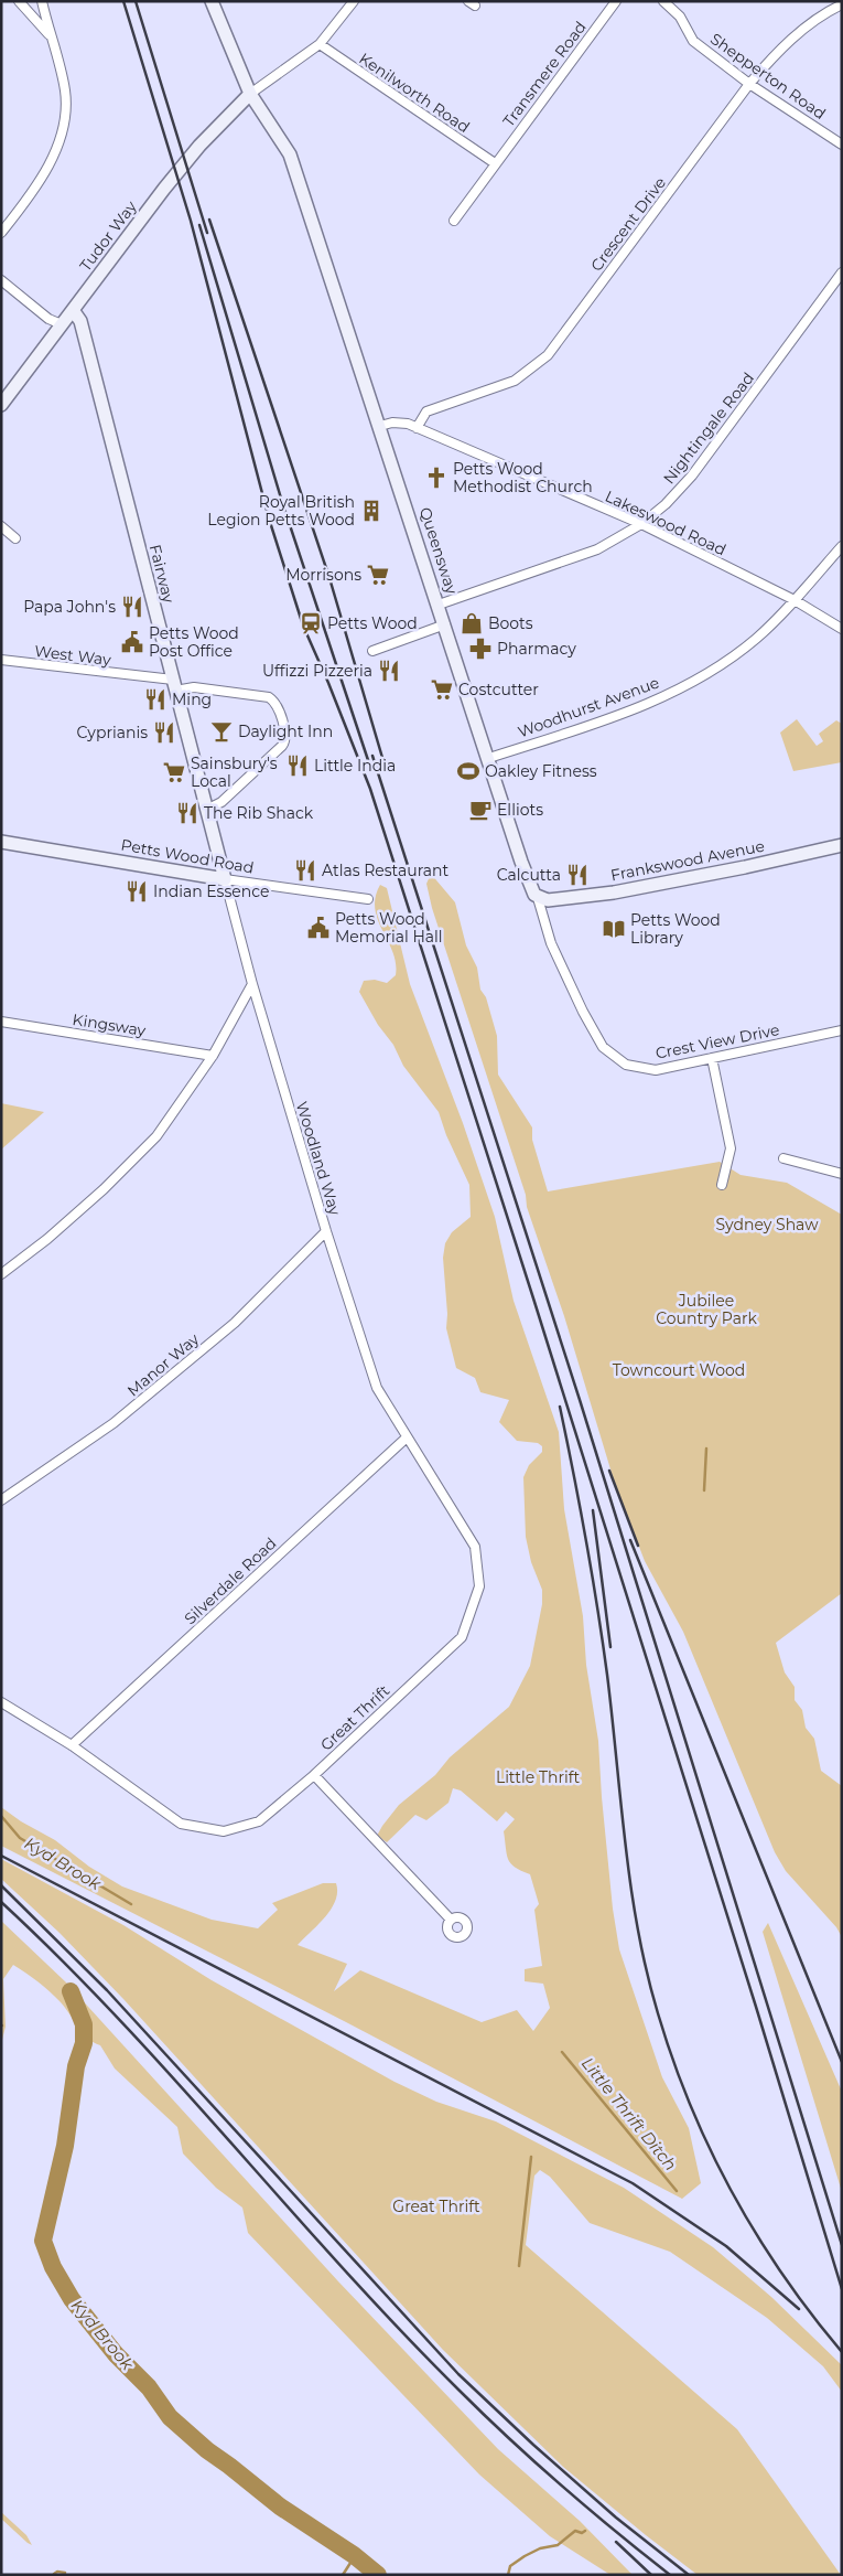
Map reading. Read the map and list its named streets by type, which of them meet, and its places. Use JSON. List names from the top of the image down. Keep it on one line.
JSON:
{"streets":{"street":["Transmere Road","Shepperton Road","Kenilworth Road","Crescent Drive","Tudor Way","Nightingale Road","Lakeswood Road","Queensway","Fairway","West Way","Woodhurst Avenue","Petts Wood Road","Frankswood Avenue","Kingsway","Crest View Drive","Woodland Way","Manor Way","Silverdale Road","Great Thrift"]},"crossings":[["Transmere Road","Kenilworth Road"],["Shepperton Road","Crescent Drive"],["Crescent Drive","Lakeswood Road"],["Tudor Way","Queensway"],["Tudor Way","Fairway"],["Nightingale Road","Lakeswood Road"],["Nightingale Road","Queensway"],["Lakeswood Road","Queensway"],["Lakeswood Road","Woodhurst Avenue"],["Queensway","Woodhurst Avenue"],["Queensway","Frankswood Avenue"],["Queensway","Crest View Drive"],["Fairway","West Way"],["Fairway","Petts Wood Road"],["Fairway","Woodland Way"],["Petts Wood Road","Woodland Way"],["Frankswood Avenue","Crest View Drive"],["Woodland Way","Manor Way"],["Woodland Way","Silverdale Road"],["Woodland Way","Great Thrift"],["Silverdale Road","Great Thrift"]],"water":["Kyd Brook","Little Thrift Ditch"],"parks":["Sydney Shaw","Jubilee Country Park","Towncourt Wood","Little Thrift","Great Thrift"],"places":{"church":["Petts Wood Methodist Church"],"building":["Royal British Legion Petts Wood"],"supermarket":["Morrisons","Costcutter","Sainsbury's Local"],"restaurant":["Papa John's","Uffizzi Pizzeria","Ming","Cyprianis","Little India","The Rib Shack","Atlas Restaurant","Calcutta","Indian Essence"],"station":["Petts Wood"],"shop":["Boots"],"public building":["Petts Wood Post Office","Petts Wood Memorial Hall"],"pharmacy":["Pharmacy"],"bar":["Daylight Inn"],"sports":["Oakley Fitness"],"cafe":["Elliots"],"library":["Petts Wood Library"]}}
